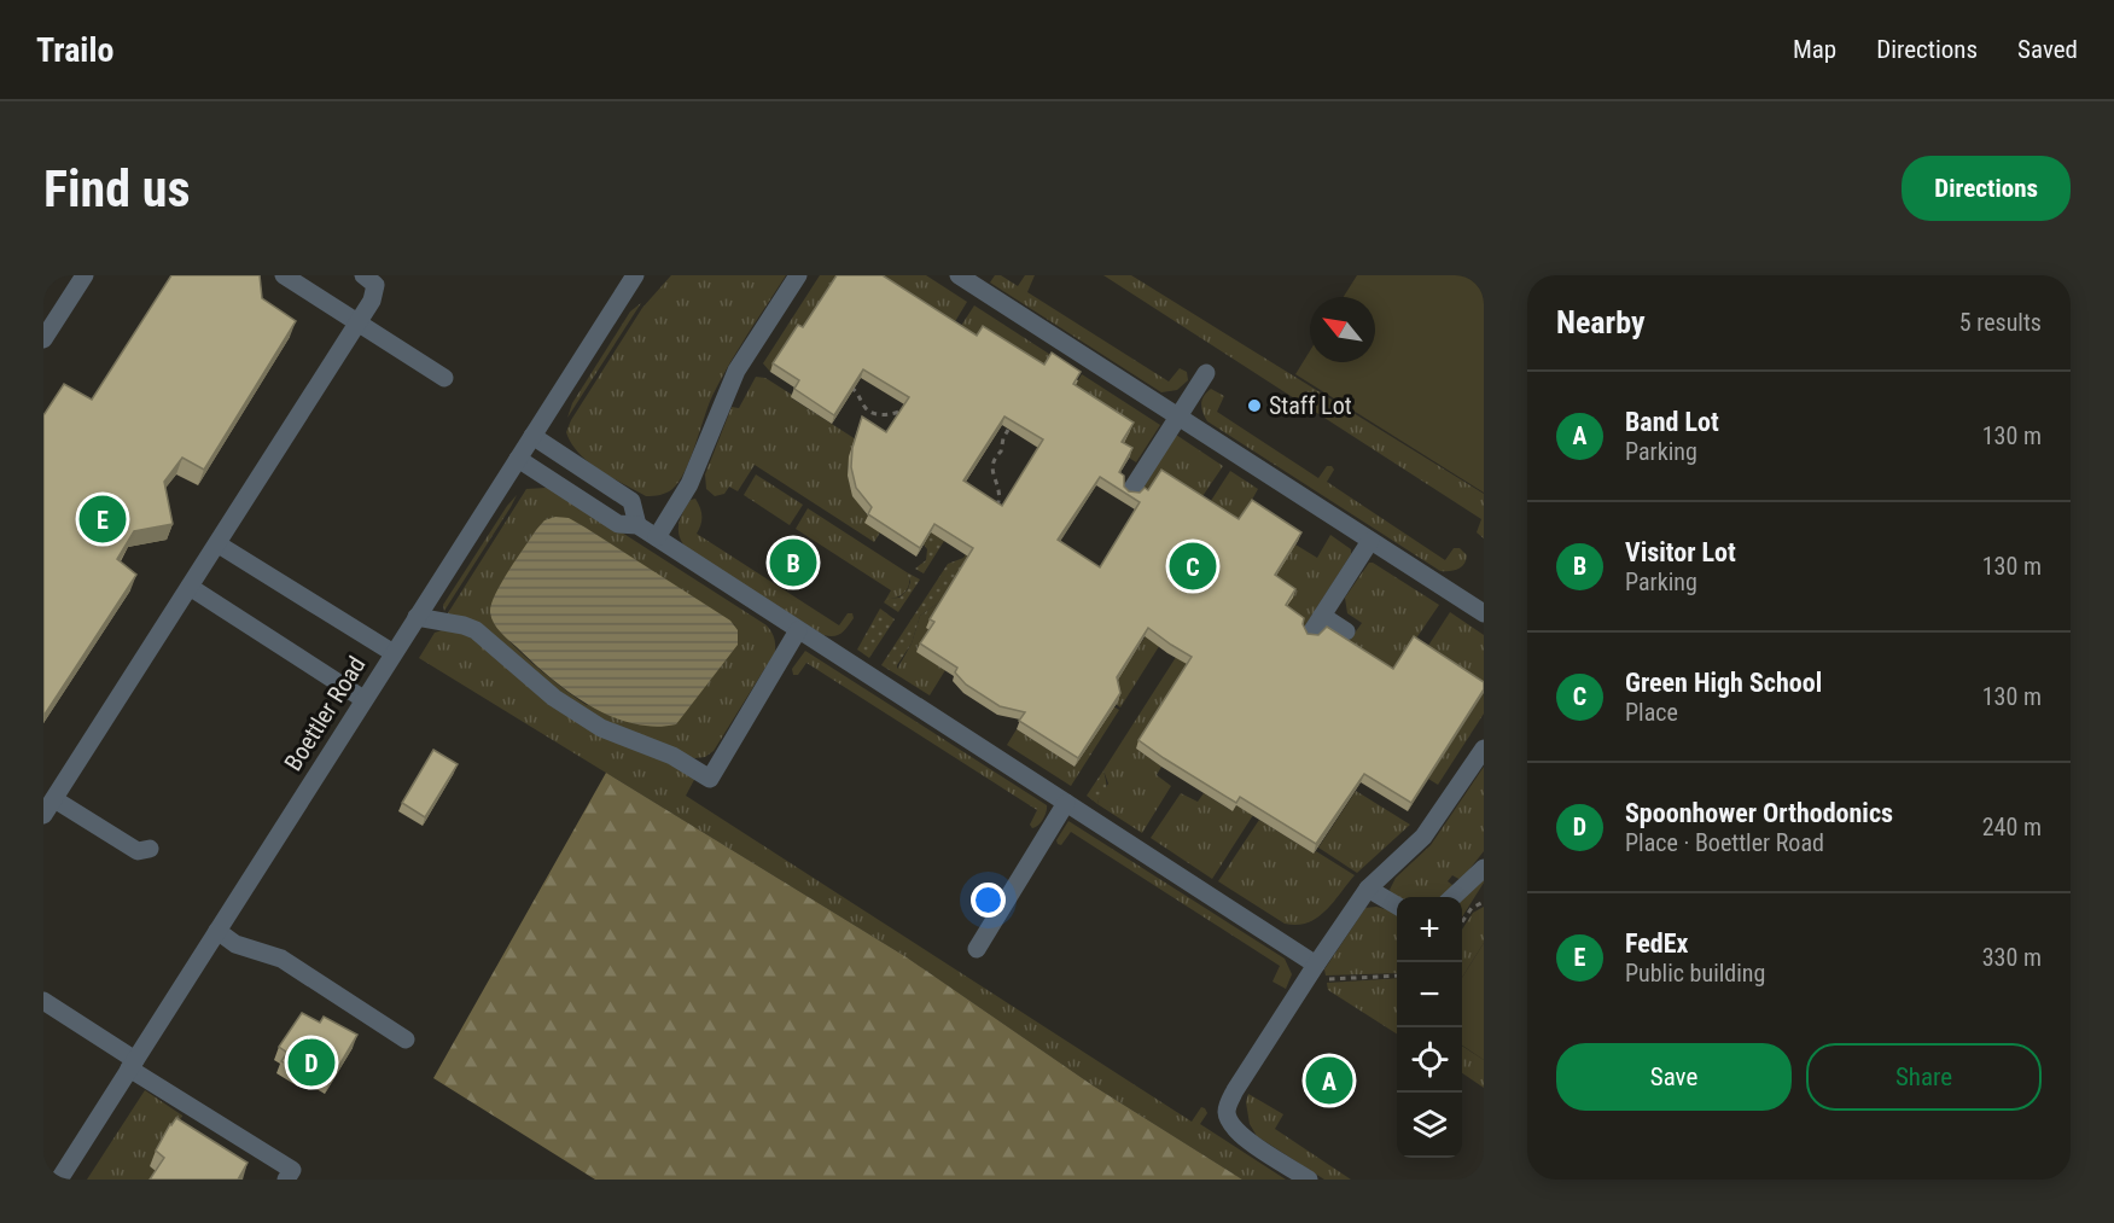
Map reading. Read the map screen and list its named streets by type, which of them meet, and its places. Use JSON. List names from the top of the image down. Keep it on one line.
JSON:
{"streets":{"street":["Boettler Road"]},"places":["Staff Lot"],"north":"top left","page":{"header":"Trailo","nav":["Map","Directions","Saved"],"buttons":["Directions",["Save","Share"]],"title":"Find us","heading":["Nearby","5 results"],"list":[{"mark":"A","name":"Band Lot","note":"Parking","value":"130 m"},{"mark":"B","name":"Visitor Lot","note":"Parking","value":"130 m"},{"mark":"C","name":"Green High School","note":"Place","value":"130 m"},{"mark":"D","name":"Spoonhower Orthodonics","note":"Place · Boettler Road","value":"240 m"},{"mark":"E","name":"FedEx","note":"Public building","value":"330 m"}],"pins":["E","B","C","D","A"],"map_buttons":["+","−"]}}
